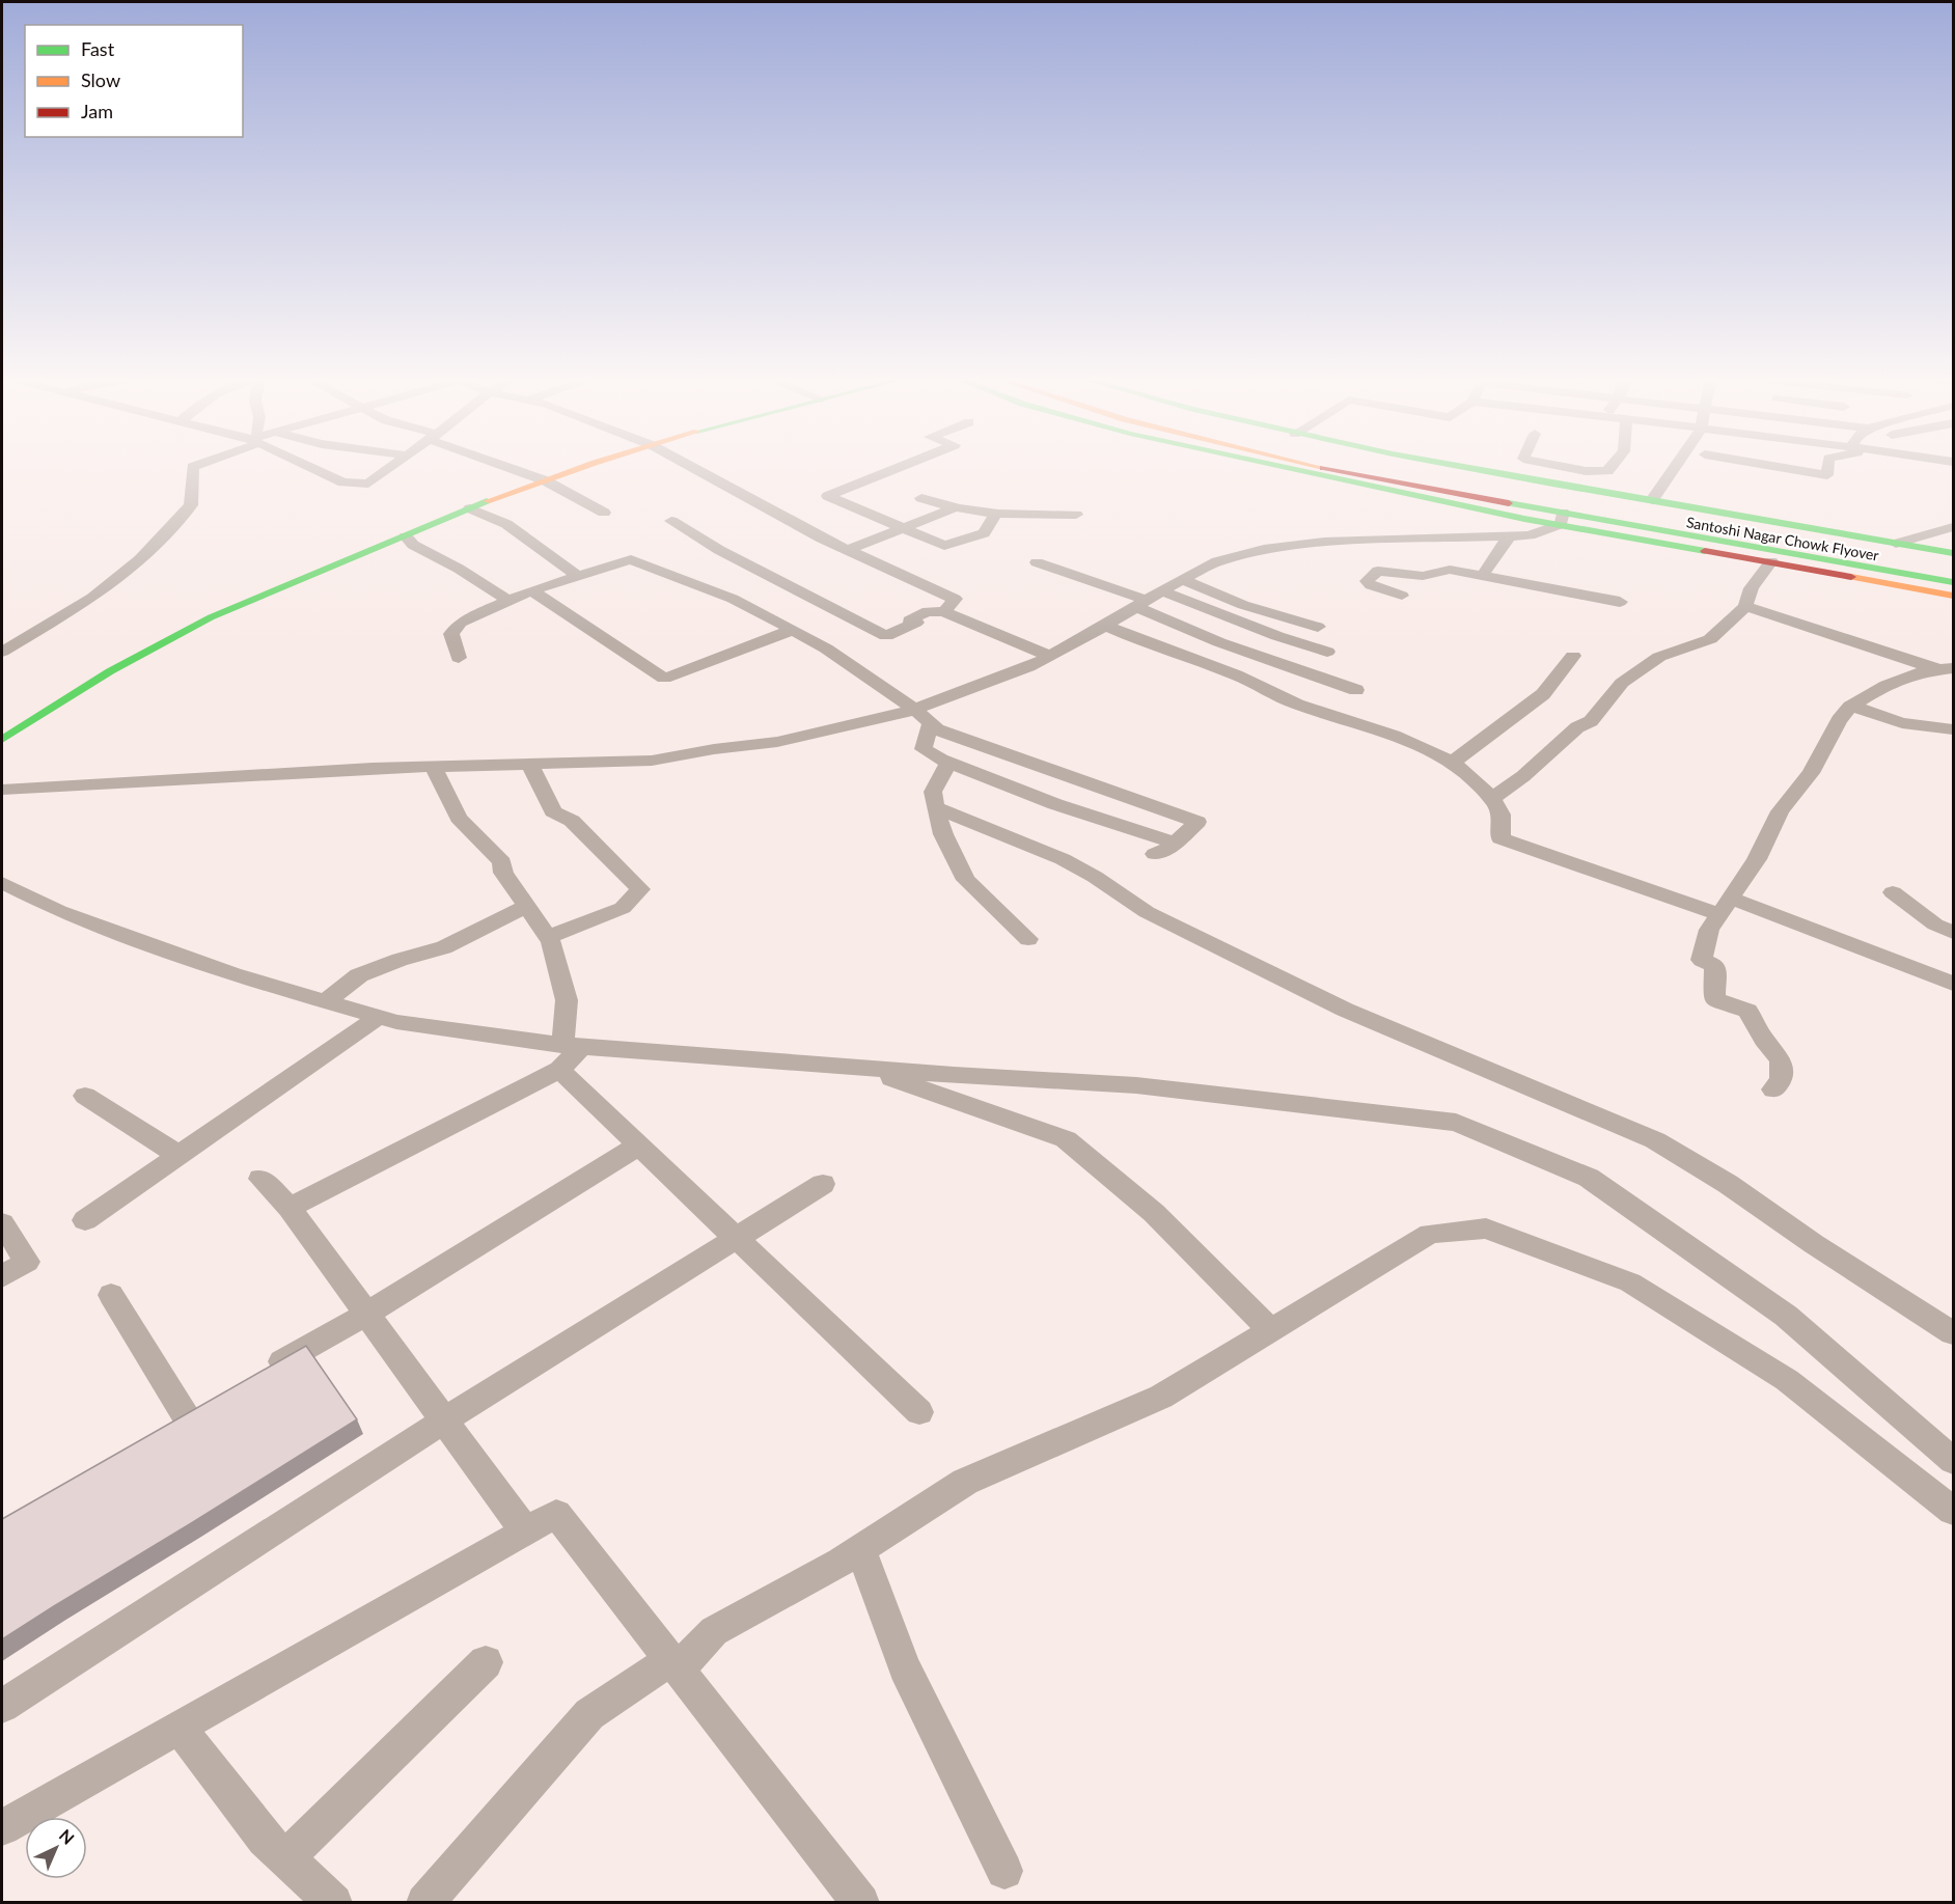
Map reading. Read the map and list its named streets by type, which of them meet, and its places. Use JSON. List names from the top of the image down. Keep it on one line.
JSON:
{"streets":{"main road":["Santoshi Nagar Chowk Flyover"]},"legend":["Fast","Slow","Jam"],"north":"top right"}
